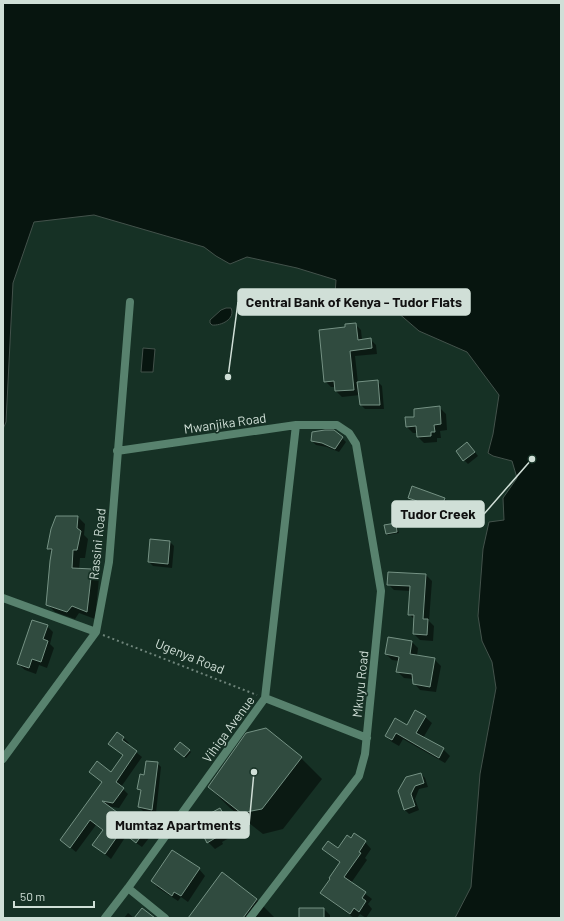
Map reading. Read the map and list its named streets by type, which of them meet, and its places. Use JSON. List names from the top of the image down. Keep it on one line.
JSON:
{"streets":{"street":["Mwanjika Road","Rassini Road","Mkuyu Road","Vihiga Avenue"],"path":["Ugenya Road"]},"crossings":[["Mwanjika Road","Rassini Road"],["Mwanjika Road","Mkuyu Road"],["Mwanjika Road","Vihiga Avenue"],["Rassini Road","Ugenya Road"],["Ugenya Road","Vihiga Avenue"]],"places":["Central Bank of Kenya - Tudor Flats","Tudor Creek","Mumtaz Apartments"],"scale_bar":"50 m"}
